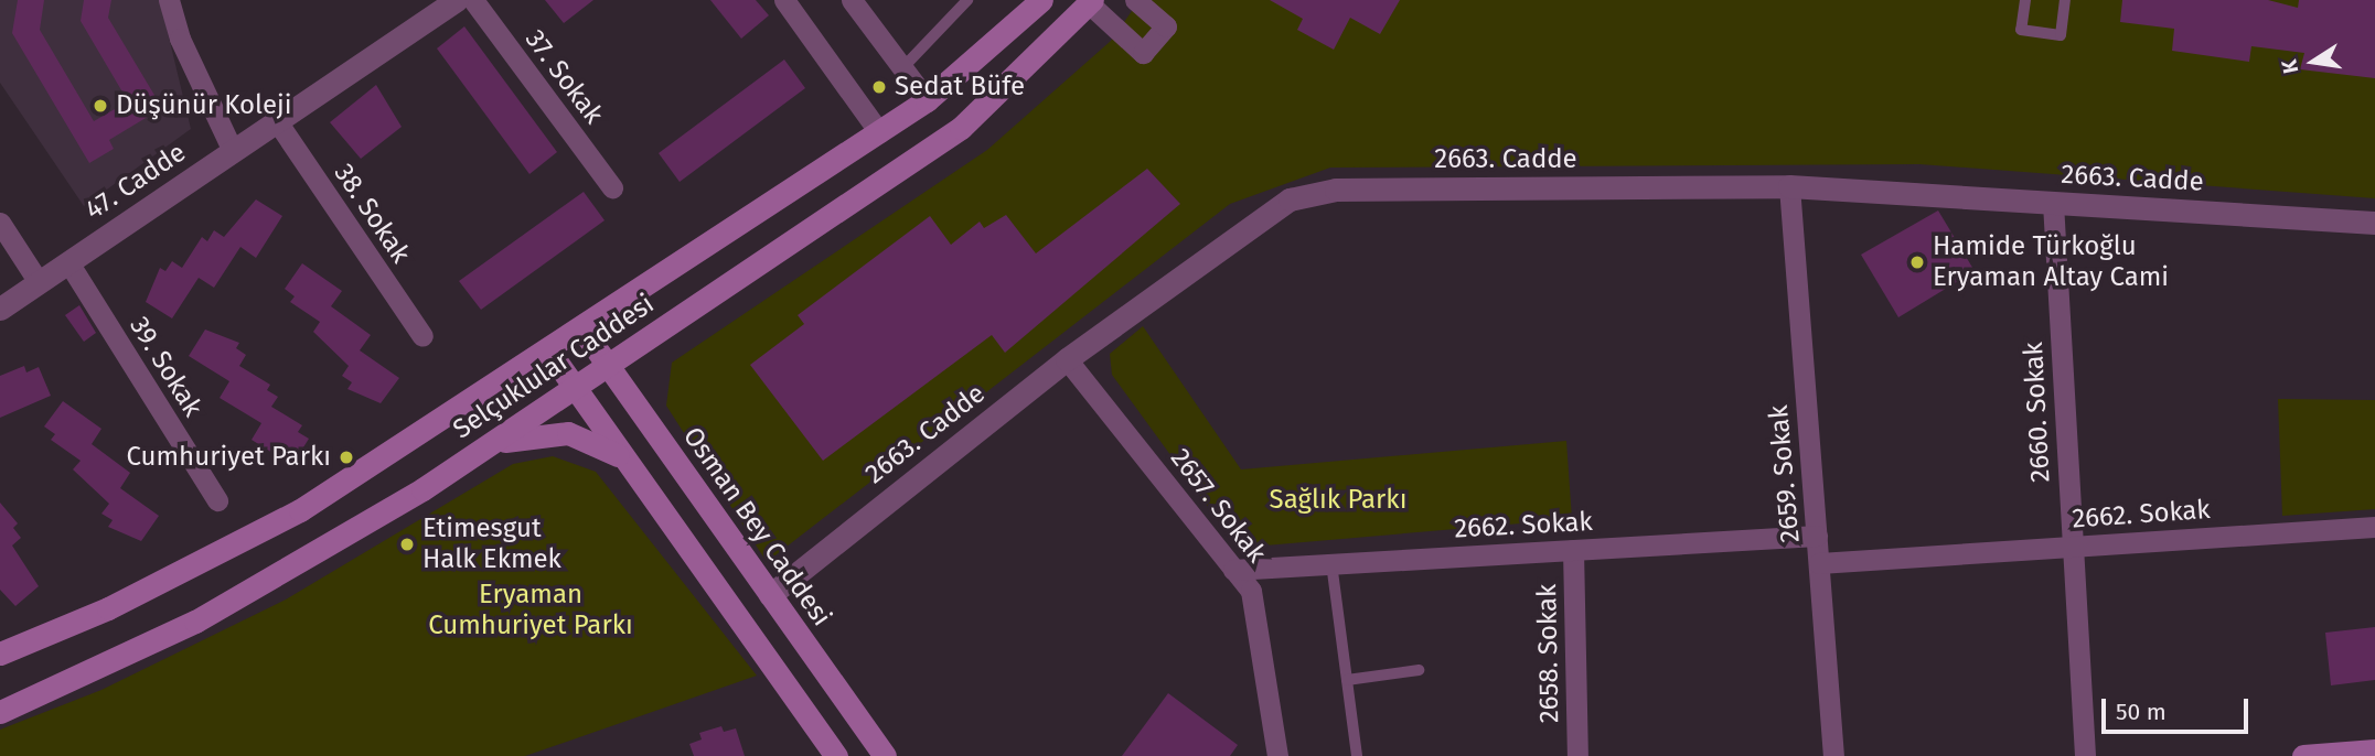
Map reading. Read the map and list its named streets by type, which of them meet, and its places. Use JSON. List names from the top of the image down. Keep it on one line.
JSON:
{"streets":{"main road":["Selçuklular Caddesi","Osman Bey Caddesi"],"street":["37. Sokak","2663. Cadde","47. Cadde","38. Sokak","39. Sokak","2660. Sokak","2659. Sokak","2657. Sokak","2662. Sokak","2658. Sokak"]},"crossings":[["2663. Cadde","2660. Sokak"],["2663. Cadde","2659. Sokak"],["2663. Cadde","2657. Sokak"],["2663. Cadde","Osman Bey Caddesi"],["47. Cadde","38. Sokak"],["47. Cadde","39. Sokak"],["Selçuklular Caddesi","Osman Bey Caddesi"],["2660. Sokak","2662. Sokak"],["2659. Sokak","2662. Sokak"],["2657. Sokak","2662. Sokak"],["2662. Sokak","2658. Sokak"]],"parks":["Sağlık Parkı","Eryaman Cumhuriyet Parkı"],"places":["Sedat Büfe","Düşünür Koleji","Hamide Türkoğlu Eryaman Altay Cami","Cumhuriyet Parkı","Etimesgut Halk Ekmek"],"scale_bar":"50 m","north":"left"}
